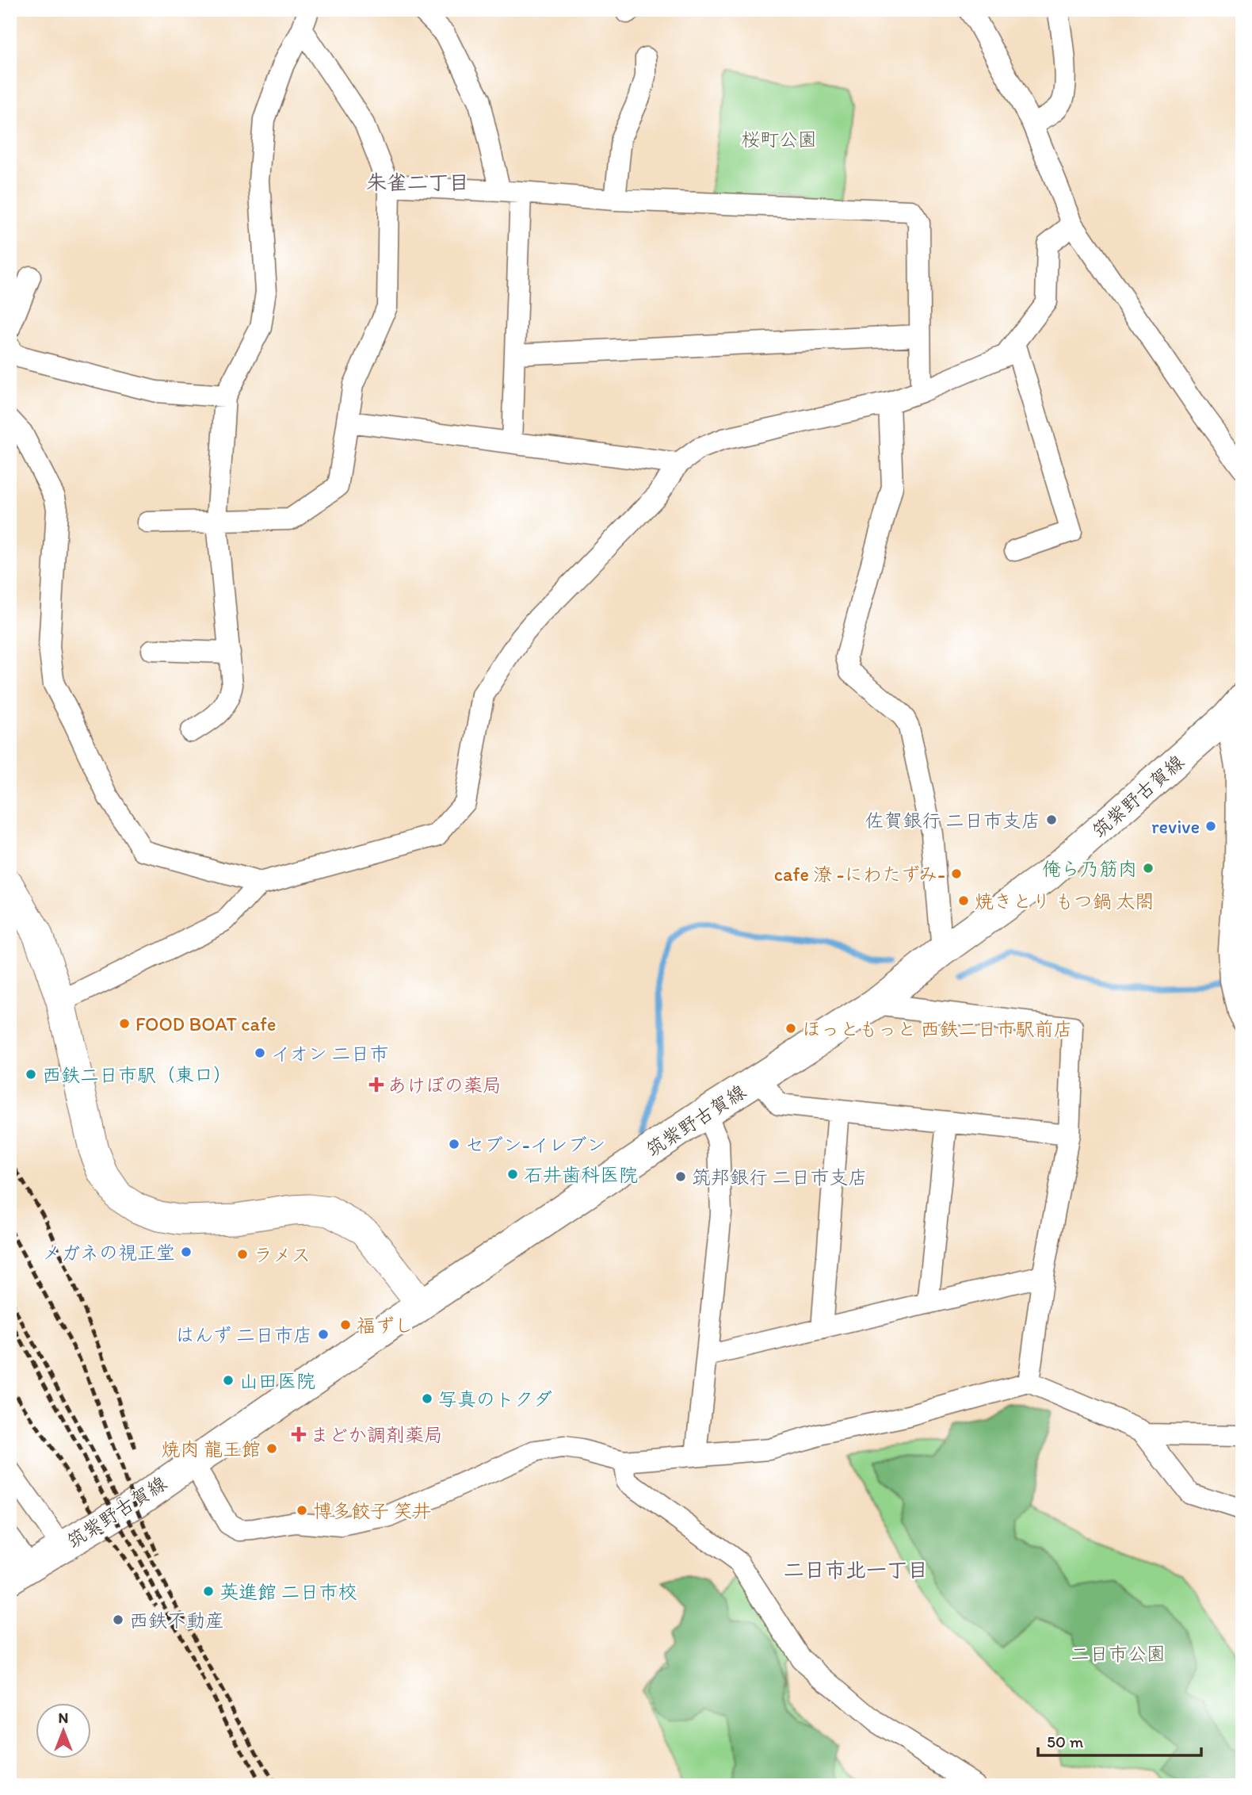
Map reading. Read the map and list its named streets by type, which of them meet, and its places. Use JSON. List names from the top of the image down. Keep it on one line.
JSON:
{"streets":{"main road":["筑紫野古賀線"]},"districts":["朱雀二丁目","二日市北一丁目"],"parks":["桜町公園","二日市公園"],"places":{"other":["佐賀銀行 二日市支店","revive","俺ら乃筋肉","cafe 潦 -にわたずみ-","焼きとり もつ鍋 太閤","FOOD BOAT cafe","ほっともっと 西鉄二日市駅前店","イオン 二日市","西鉄二日市駅（東口）","セブン-イレブン","石井歯科医院","筑邦銀行 二日市支店","メガネの視正堂","ラメス","福ずし","はんず 二日市店","山田医院","写真のトクダ","焼肉 龍王館","博多餃子 笑井","英進館 二日市校","西鉄不動産"],"health":["あけぼの薬局","まどか調剤薬局"]},"scale_bar":"50 m","north":"top"}
